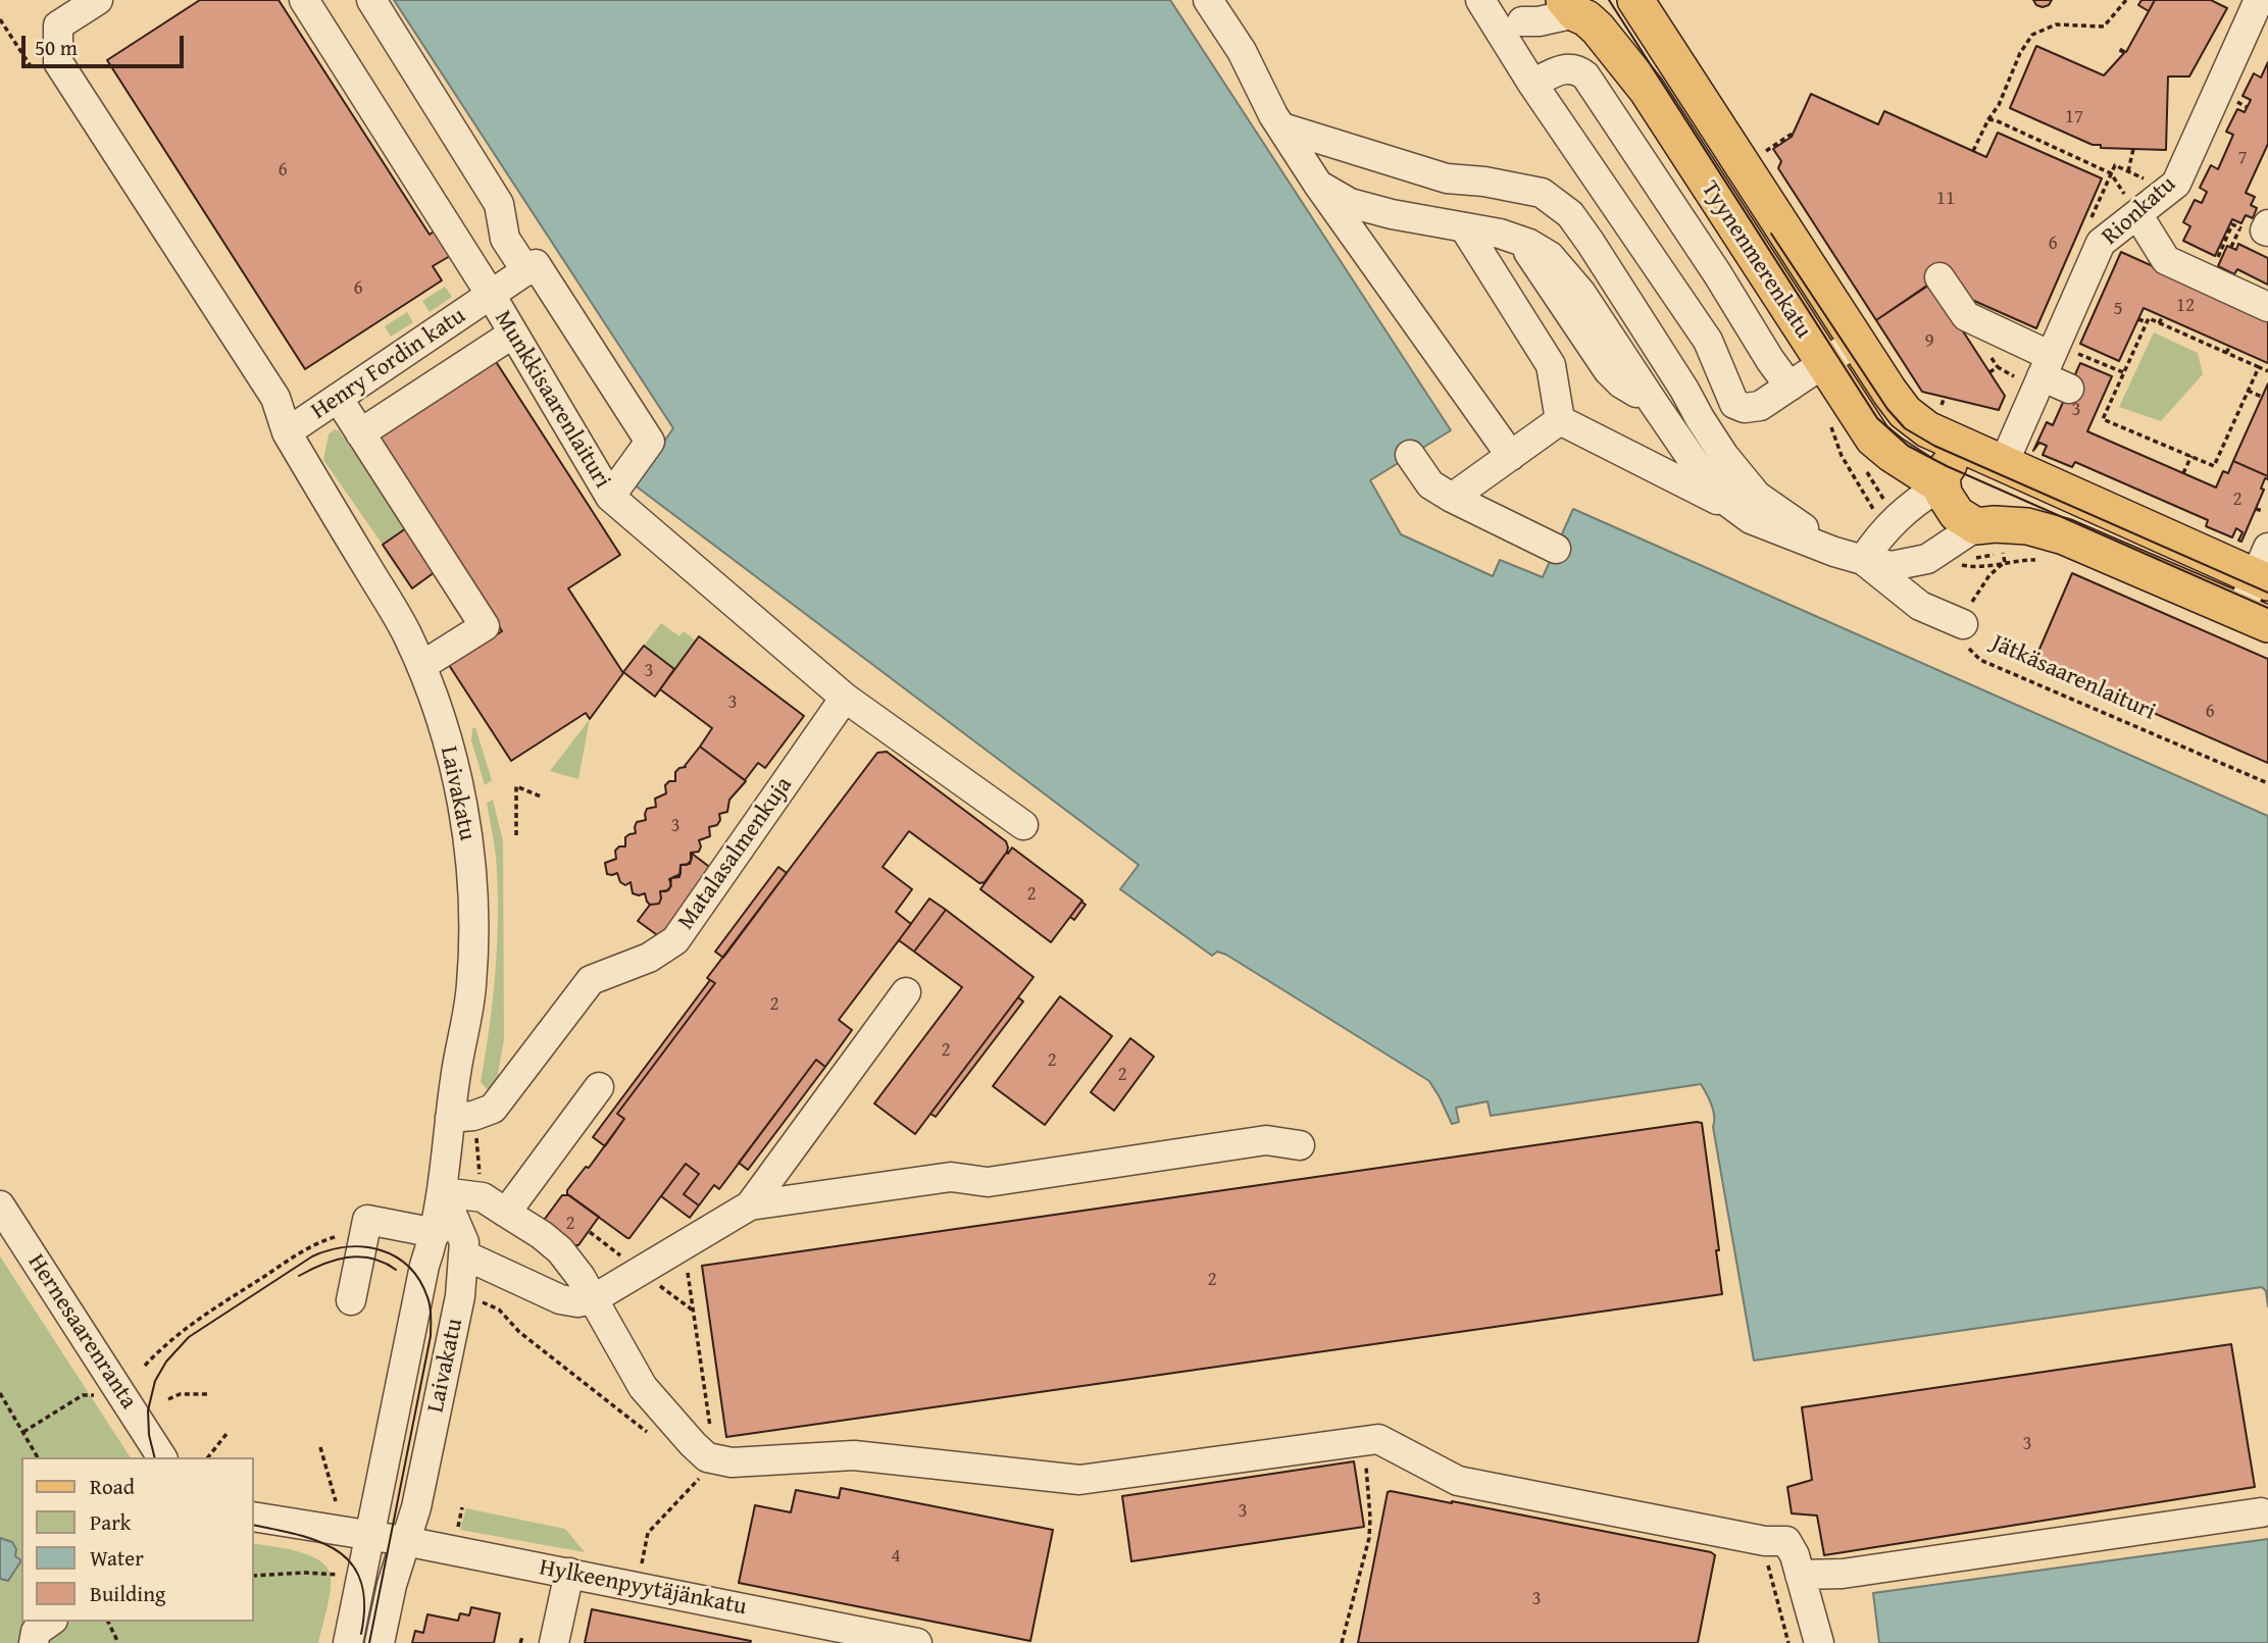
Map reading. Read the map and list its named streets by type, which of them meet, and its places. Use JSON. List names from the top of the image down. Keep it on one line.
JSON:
{"streets":{"main road":["Tyynenmerenkatu"],"street":["Rionkatu","Henry Fordin katu","Munkkisaarenlaituri","Laivakatu","Matalasalmenkuja","Hernesaarenranta","Hylkeenpyytäjänkatu"],"path":["Jätkäsaarenlaituri"]},"crossings":[["Rionkatu","Tyynenmerenkatu"],["Henry Fordin katu","Munkkisaarenlaituri"],["Henry Fordin katu","Laivakatu"],["Munkkisaarenlaituri","Matalasalmenkuja"],["Laivakatu","Matalasalmenkuja"],["Laivakatu","Hylkeenpyytäjänkatu"]],"house_numbers":["17","7","6","11","6","6","12","5","9","3","2","3","3","6","3","2","2","2","2","2","2","2","3","3","4","3"],"legend":["Road","Park","Water","Building"],"scale_bar":"50 m"}
